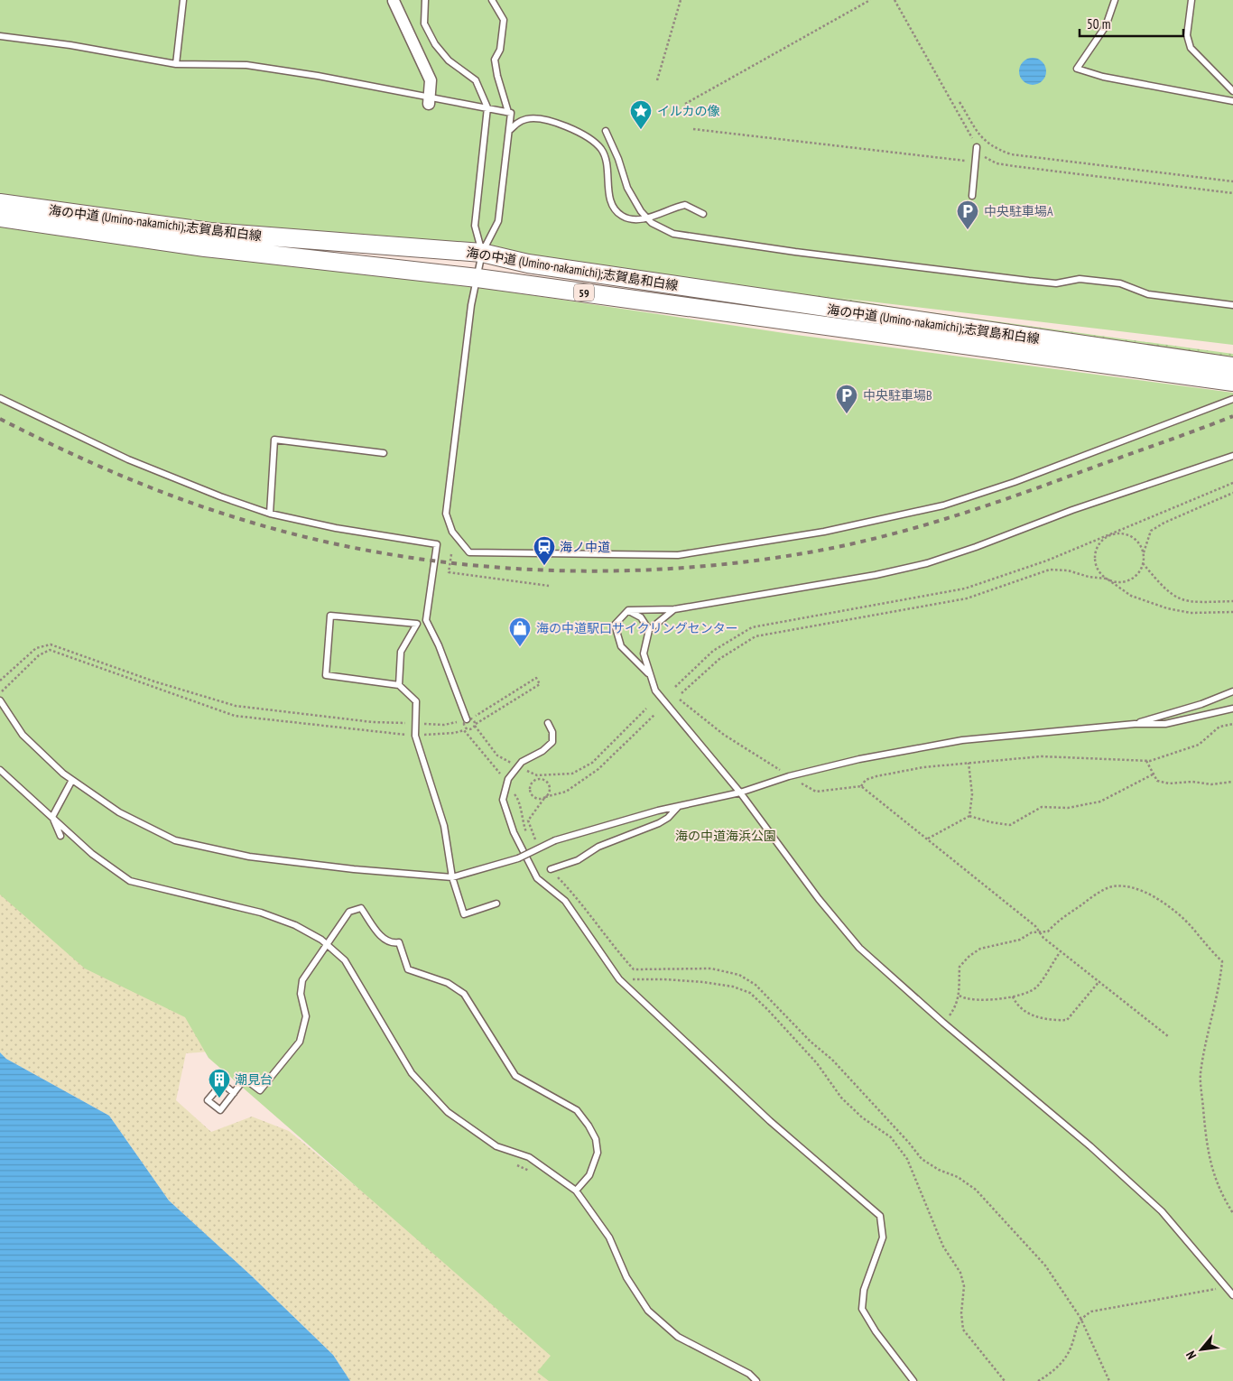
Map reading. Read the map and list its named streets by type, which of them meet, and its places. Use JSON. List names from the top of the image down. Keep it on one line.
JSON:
{"streets":{"main road":["海の中道 (Umino-nakamichi);志賀島和白線","59"]},"crossings":[["海の中道 (Umino-nakamichi);志賀島和白線","59"]],"parks":["海の中道海浜公園"],"places":{"place":["イルカの像"],"parking":["中央駐車場A","中央駐車場B"],"station":["海ノ中道"],"shop":["海の中道駅口サイクリングセンター"],"building":["潮見台"]},"scale_bar":"50 m","north":"bottom left"}
